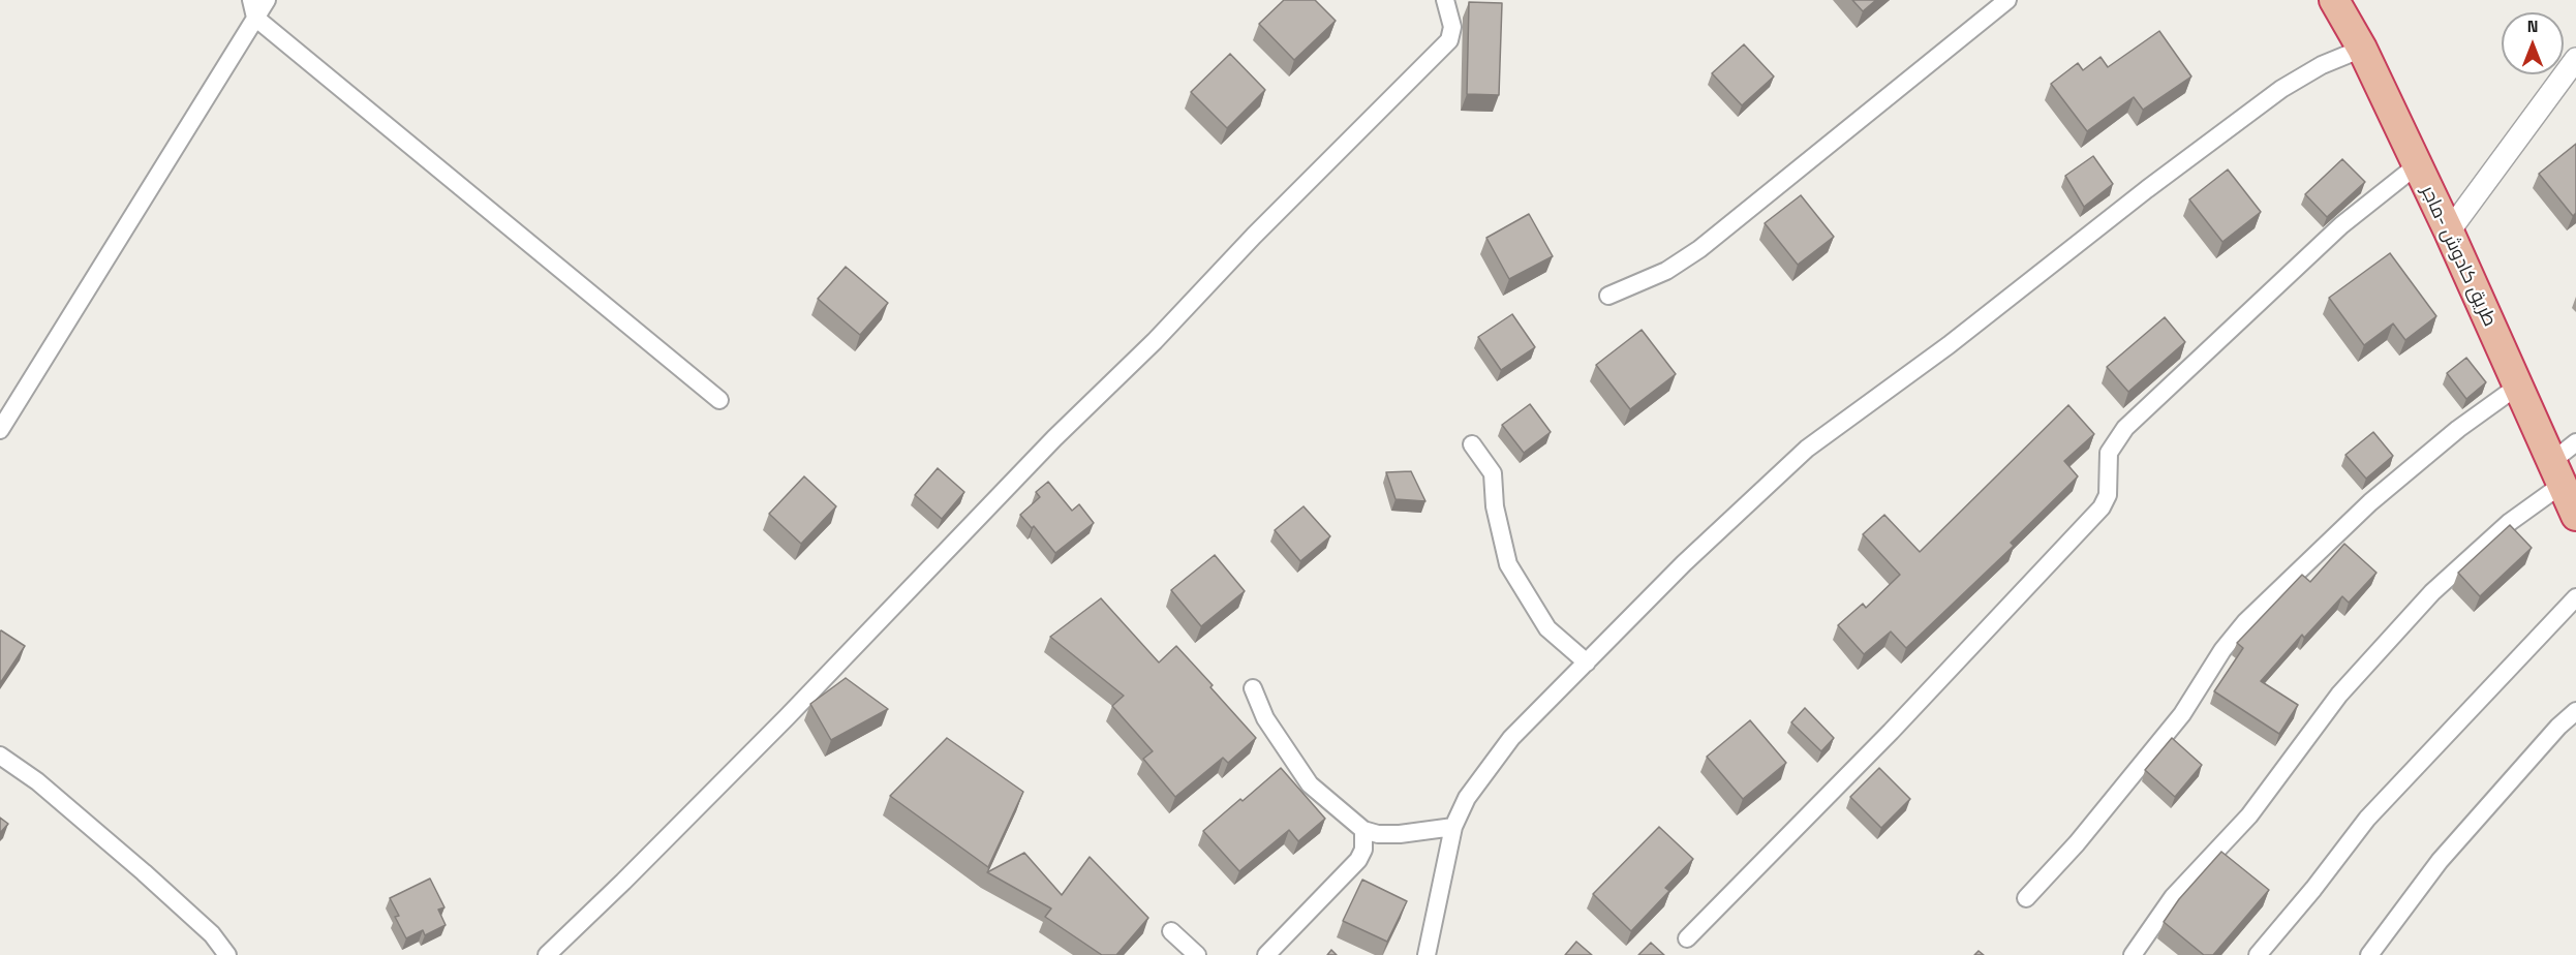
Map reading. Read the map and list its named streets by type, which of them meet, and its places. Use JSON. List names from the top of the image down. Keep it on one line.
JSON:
{"streets":{"highway":["طريق كادوش -ماجر"]},"north":"top"}
